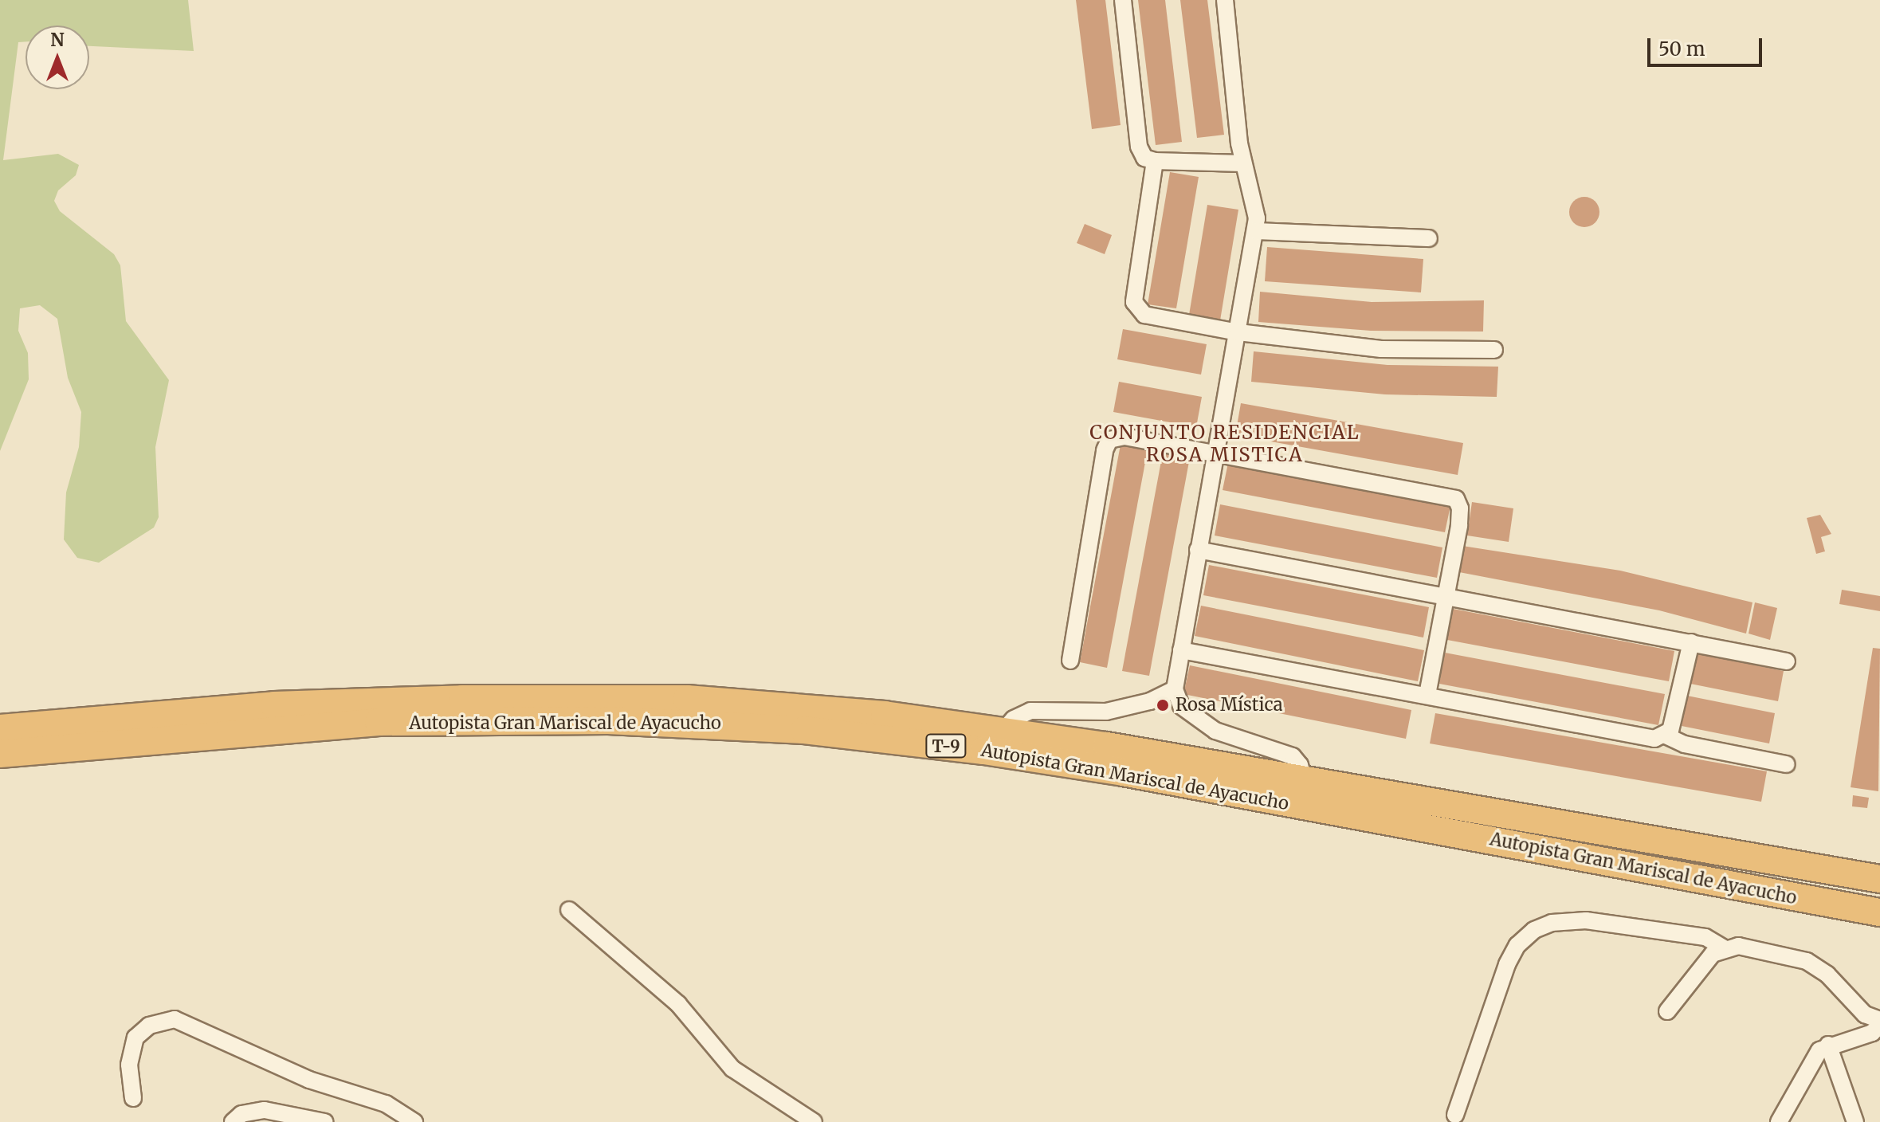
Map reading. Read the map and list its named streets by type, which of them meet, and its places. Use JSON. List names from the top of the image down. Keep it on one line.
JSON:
{"streets":{"highway":["Autopista Gran Mariscal de Ayacucho","T-9"]},"districts":["CONJUNTO RESIDENCIAL ROSA MISTICA"],"places":["Rosa Mística"],"scale_bar":"50 m","north":"top"}
